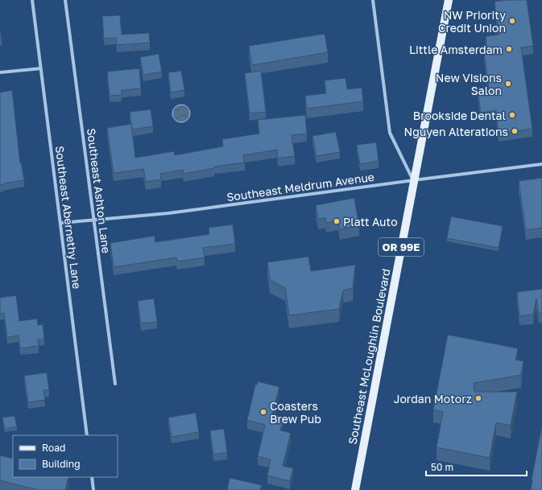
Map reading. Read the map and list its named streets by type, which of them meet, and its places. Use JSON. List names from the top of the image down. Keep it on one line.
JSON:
{"streets":{"main road":["OR 99E","Southeast McLoughlin Boulevard"],"street":["Southeast Meldrum Avenue","Southeast Ashton Lane","Southeast Abernethy Lane"]},"crossings":[["Southeast Meldrum Avenue","Southeast Ashton Lane"],["Southeast Meldrum Avenue","Southeast Abernethy Lane"],["Southeast Meldrum Avenue","Southeast McLoughlin Boulevard"]],"places":["NW Priority Credit Union","Little Amsterdam","New Visions Salon","Brookside Dental","Nguyen Alterations","Platt Auto","Jordan Motorz","Coasters Brew Pub"],"legend":["Road","Building"],"scale_bar":"50 m"}
